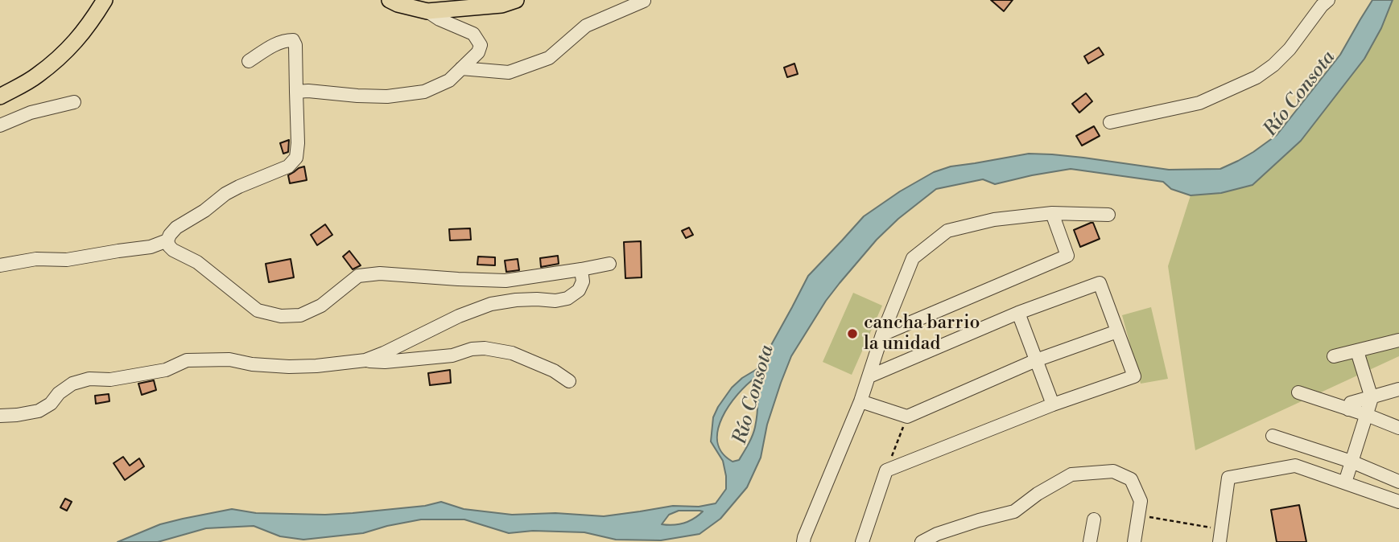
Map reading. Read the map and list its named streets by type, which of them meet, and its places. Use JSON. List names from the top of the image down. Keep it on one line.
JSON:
{"water":["Río Consota"],"places":["cancha barrio la unidad"]}
